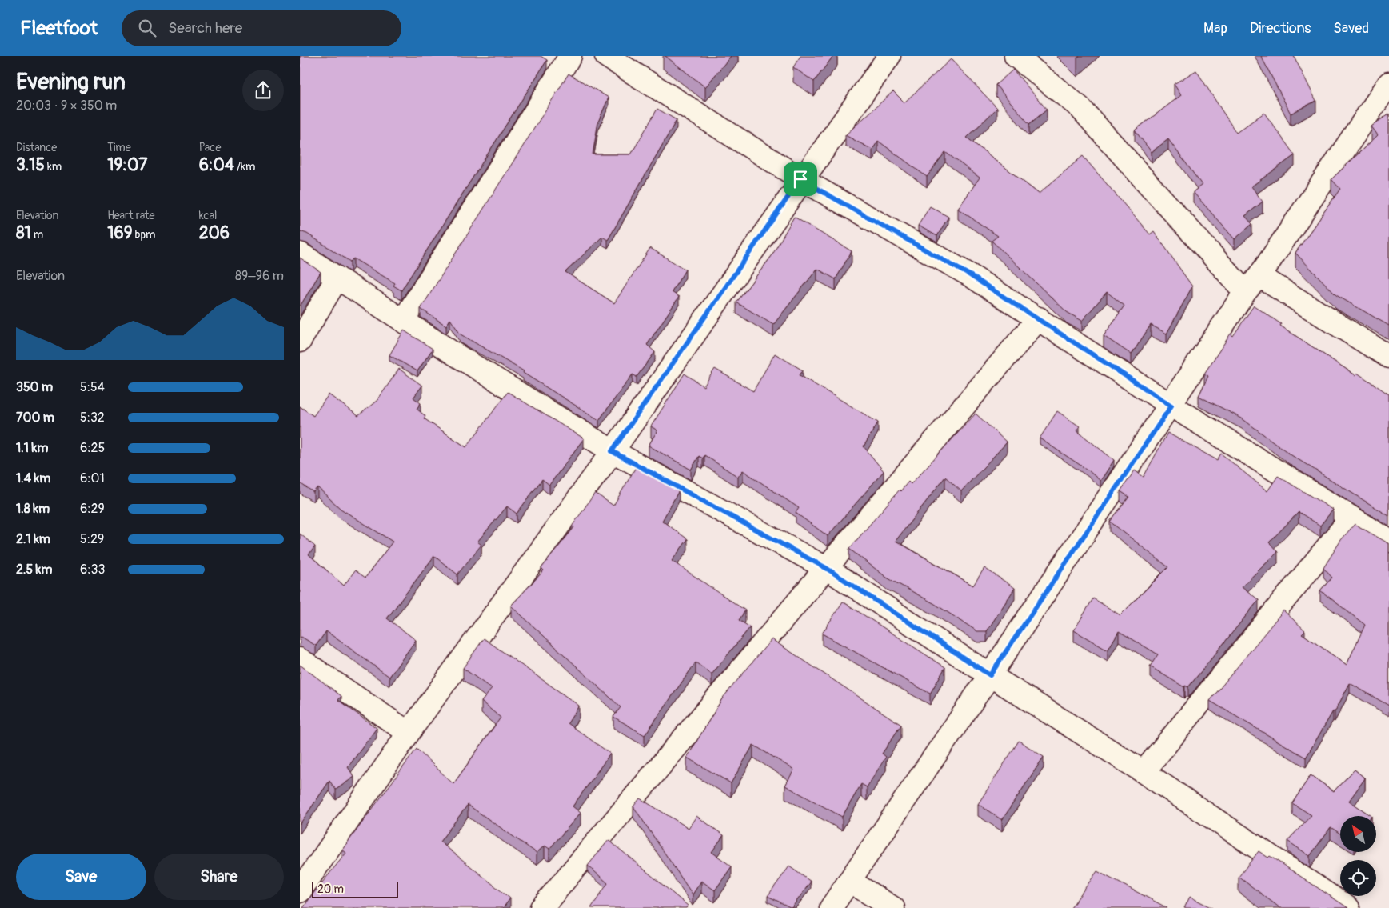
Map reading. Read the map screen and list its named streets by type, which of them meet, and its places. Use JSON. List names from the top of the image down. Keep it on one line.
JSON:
{"scale_bar":"20 m","north":"top left","page":{"header":"Fleetfoot","search":"Search here","nav":["Map","Directions","Saved"],"heading":["Evening run","20:03 · 9 × 350 m"],"stats":[["Distance","3.15 km"],["Time","19:07"],["Pace","6:04 /km"],["Elevation","81 m"],["Heart rate","169 bpm"],["kcal","206"]],"chart":["Elevation","89–96 m"],"list":[{"name":"350 m","note":"5:54"},{"name":"700 m","note":"5:32"},{"name":"1.1 km","note":"6:25"},{"name":"1.4 km","note":"6:01"},{"name":"1.8 km","note":"6:29"},{"name":"2.1 km","note":"5:29"},{"name":"2.5 km","note":"6:33"}],"buttons":["Save","Share"],"scale":"20 m"}}
